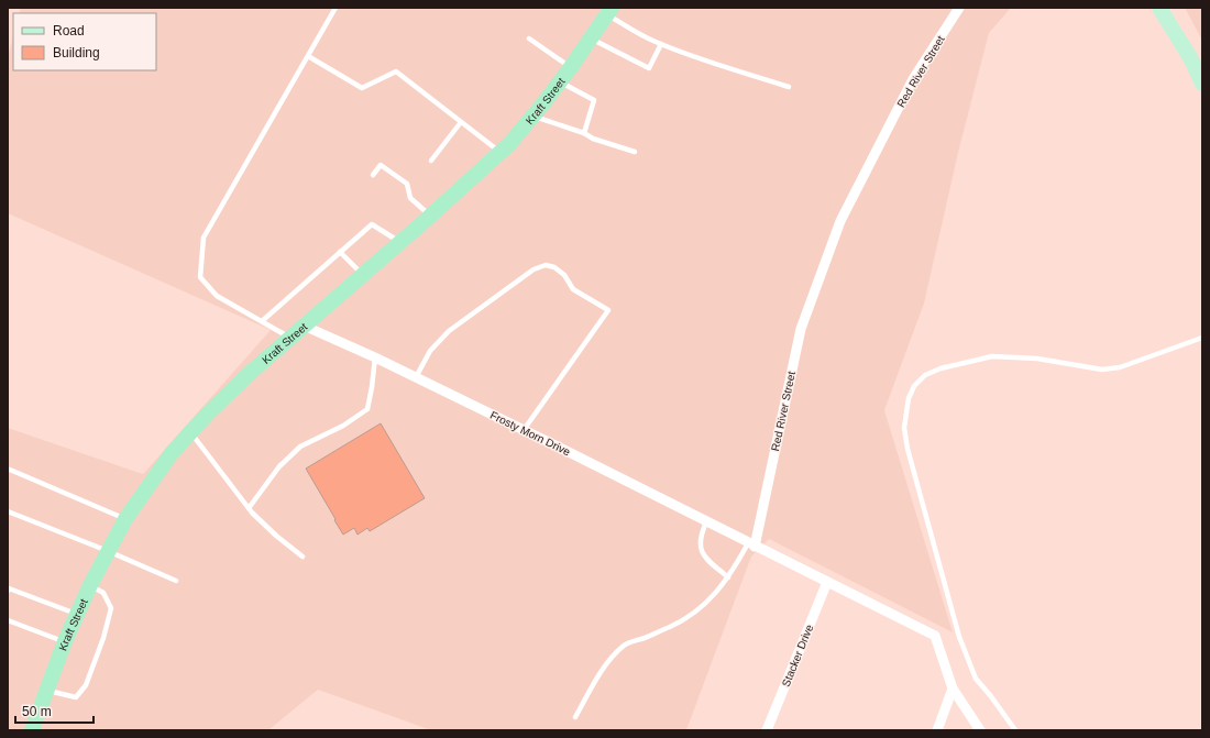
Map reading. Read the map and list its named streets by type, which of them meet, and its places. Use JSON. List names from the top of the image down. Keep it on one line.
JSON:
{"streets":{"highway":["Kraft Street"],"street":["Red River Street","Frosty Morn Drive","Stacker Drive"]},"crossings":[["Red River Street","Frosty Morn Drive"],["Kraft Street","Frosty Morn Drive"]],"legend":["Road","Building"],"scale_bar":"50 m"}
